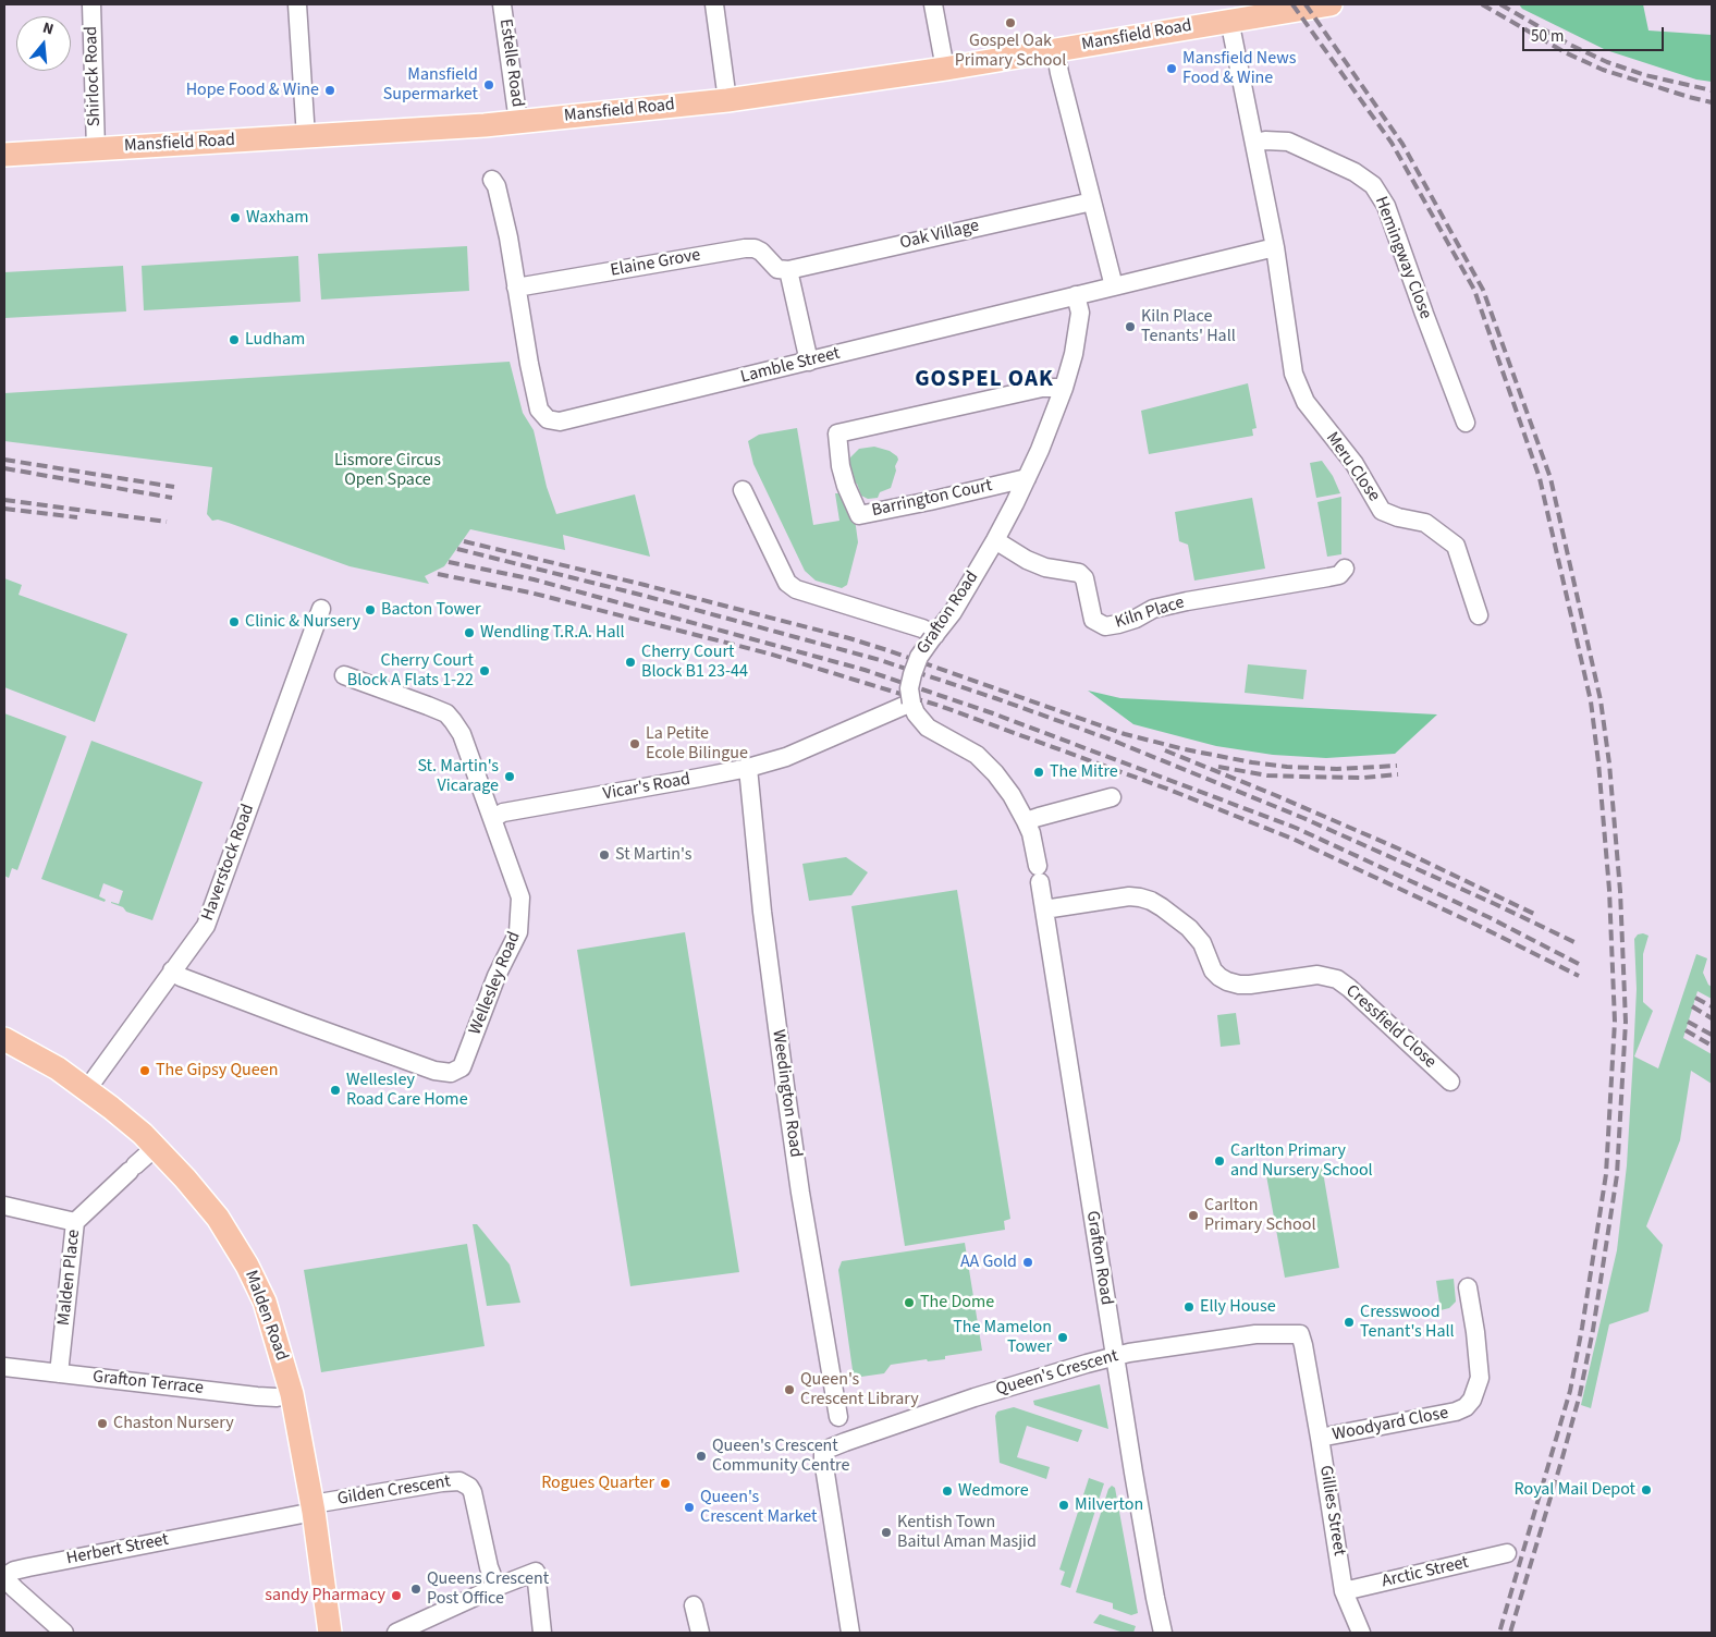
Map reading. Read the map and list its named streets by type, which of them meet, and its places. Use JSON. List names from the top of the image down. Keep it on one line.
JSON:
{"streets":{"main road":["Mansfield Road","Malden Road"],"street":["Estelle Road","Shirlock Road","Oak Village","Hemingway Close","Elaine Grove","Lamble Street","Meru Close","Barrington Court","Grafton Road","Kiln Place","Vicar's Road","Haverstock Road","Wellesley Road","Cressfield Close","Weedington Road","Malden Place","Queen's Crescent","Grafton Terrace","Woodyard Close","Gilden Crescent","Gillies Street","Herbert Street","Arctic Street"]},"crossings":[["Mansfield Road","Estelle Road"],["Mansfield Road","Shirlock Road"],["Oak Village","Elaine Grove"],["Elaine Grove","Lamble Street"],["Lamble Street","Meru Close"],["Lamble Street","Grafton Road"],["Barrington Court","Grafton Road"],["Grafton Road","Kiln Place"],["Grafton Road","Vicar's Road"],["Grafton Road","Cressfield Close"],["Grafton Road","Queen's Crescent"],["Vicar's Road","Wellesley Road"],["Vicar's Road","Weedington Road"],["Haverstock Road","Wellesley Road"],["Haverstock Road","Malden Road"],["Weedington Road","Queen's Crescent"],["Malden Place","Malden Road"],["Malden Place","Grafton Terrace"],["Malden Road","Grafton Terrace"],["Malden Road","Gilden Crescent"],["Malden Road","Herbert Street"],["Queen's Crescent","Gillies Street"],["Woodyard Close","Gillies Street"],["Gilden Crescent","Herbert Street"],["Gillies Street","Arctic Street"]],"districts":["GOSPEL OAK"],"parks":["Lismore Circus Open Space"],"places":["Gospel Oak Primary School","Mansfield News Food & Wine","Mansfield Supermarket","Hope Food & Wine","Waxham","Kiln Place Tenants' Hall","Ludham","Bacton Tower","Clinic & Nursery","Wendling T.R.A. Hall","Cherry Court Block B1 23-44","Cherry Court Block A Flats 1-22","La Petite Ecole Bilingue","The Mitre","St. Martin's Vicarage","St Martin's","The Gipsy Queen","Wellesley Road Care Home","Carlton Primary and Nursery School","Carlton Primary School","AA Gold","The Dome","Elly House","Cresswood Tenant's Hall","The Mamelon Tower","Queen's Crescent Library","Chaston Nursery","Queen's Crescent Community Centre","Rogues Quarter","Royal Mail Depot","Wedmore","Milverton","Queen's Crescent Market","Kentish Town Baitul Aman Masjid","Queens Crescent Post Office","sandy Pharmacy"],"scale_bar":"50 m","north":"top"}
